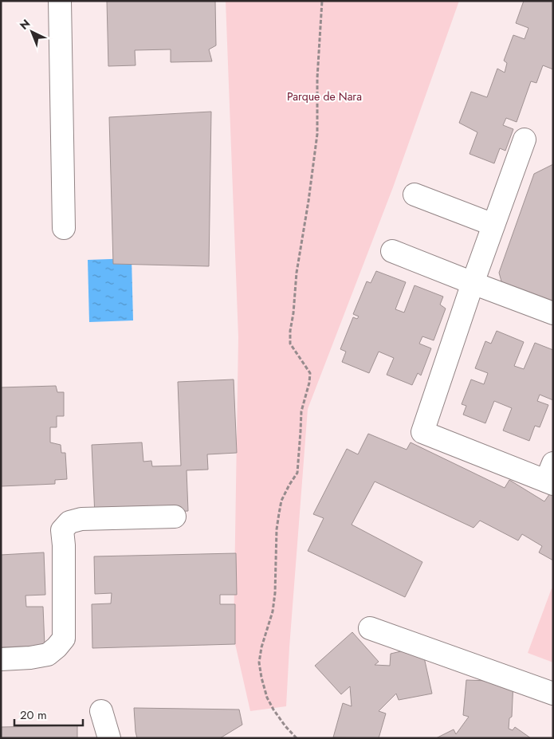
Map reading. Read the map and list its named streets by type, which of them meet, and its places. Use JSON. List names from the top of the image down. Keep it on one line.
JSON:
{"parks":["Parque de Nara"],"scale_bar":"20 m","north":"top left"}
